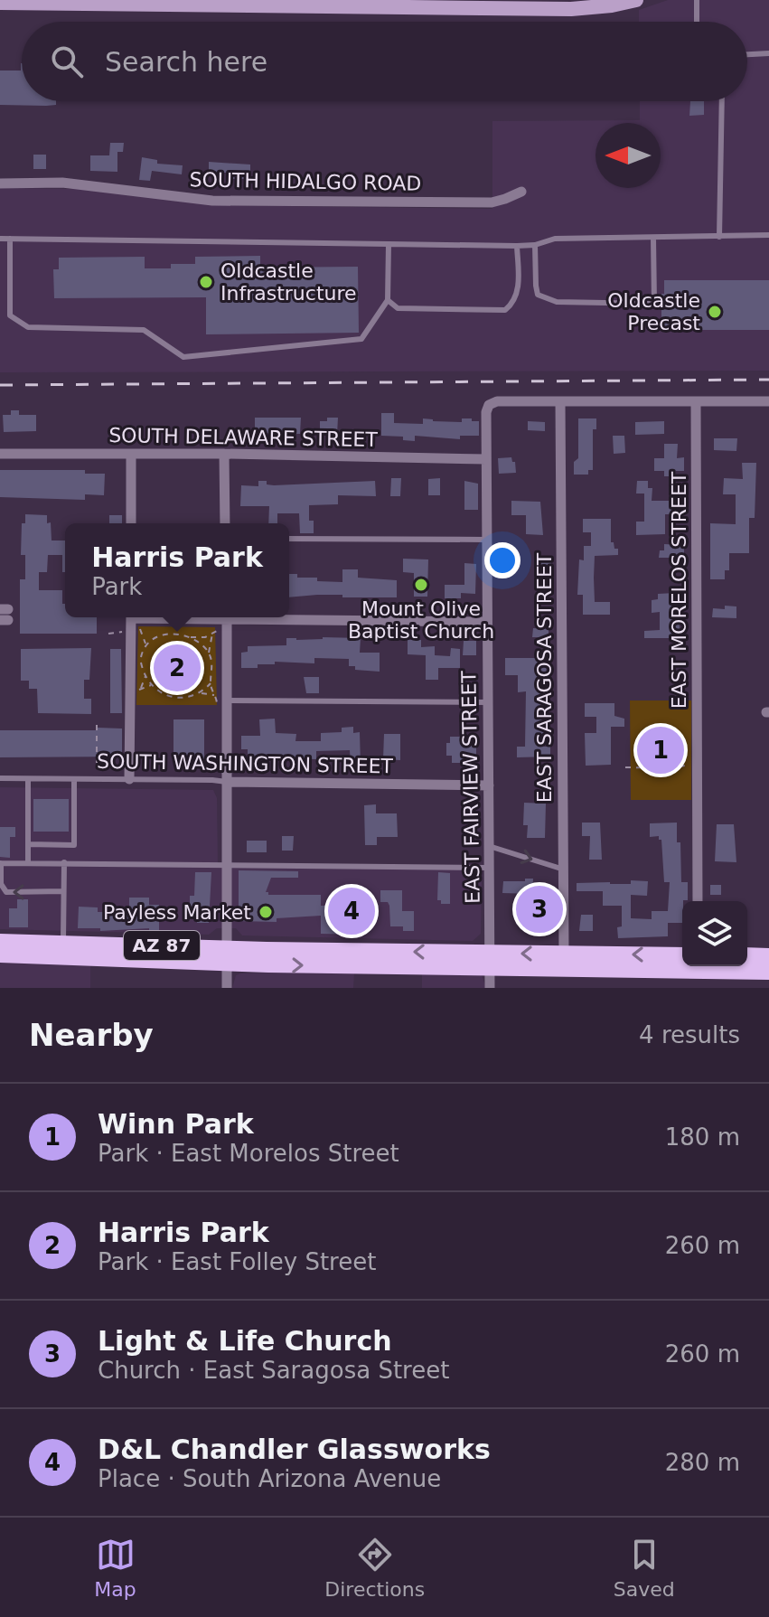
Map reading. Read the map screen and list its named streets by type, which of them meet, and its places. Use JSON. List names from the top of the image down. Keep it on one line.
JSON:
{"streets":{"main road":["AZ 87"],"street":["SOUTH HIDALGO ROAD","SOUTH DELAWARE STREET","EAST MORELOS STREET","EAST SARAGOSA STREET","SOUTH WASHINGTON STREET","EAST FAIRVIEW STREET"]},"crossings":[["SOUTH DELAWARE STREET","EAST FAIRVIEW STREET"],["EAST SARAGOSA STREET","EAST FAIRVIEW STREET"],["EAST SARAGOSA STREET","AZ 87"],["SOUTH WASHINGTON STREET","EAST FAIRVIEW STREET"],["EAST FAIRVIEW STREET","AZ 87"]],"places":["Oldcastle Infrastructure","Oldcastle Precast","Mount Olive Baptist Church","Payless Market"],"north":"left","page":{"search":"Search here","popup":["Harris Park","Park"],"pins":["2","1","3","4"],"heading":["Nearby","4 results"],"list":[{"mark":"1","name":"Winn Park","note":"Park · East Morelos Street","value":"180 m"},{"mark":"2","name":"Harris Park","note":"Park · East Folley Street","value":"260 m"},{"mark":"3","name":"Light & Life Church","note":"Church · East Saragosa Street","value":"260 m"},{"mark":"4","name":"D&L Chandler Glassworks","note":"Place · South Arizona Avenue","value":"280 m"}],"nav":["Map","Directions","Saved"]}}
